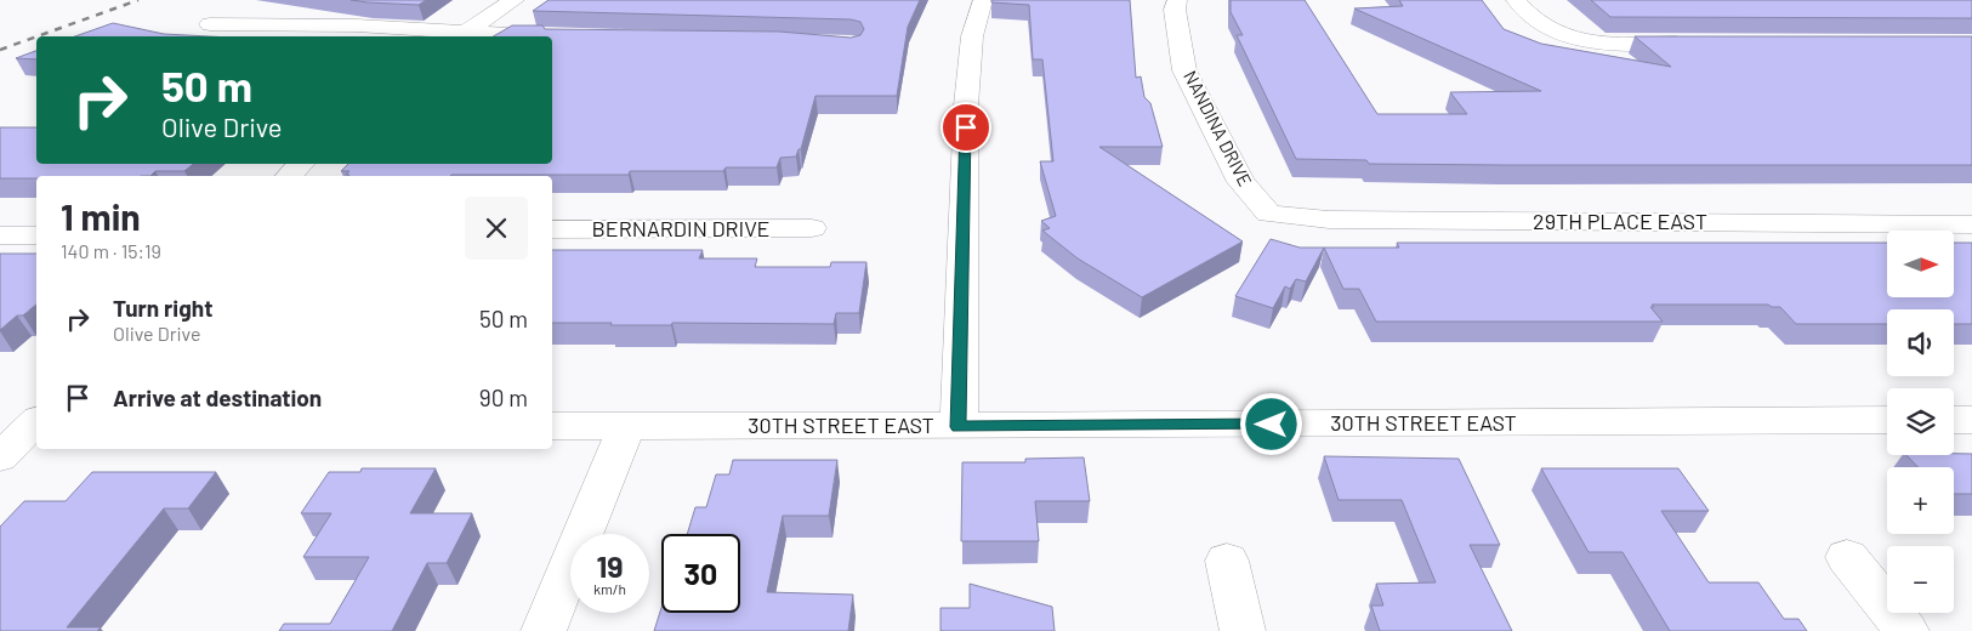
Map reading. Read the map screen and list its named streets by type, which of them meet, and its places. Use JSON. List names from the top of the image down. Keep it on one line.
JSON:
{"streets":{"street":["NANDINA DRIVE","29TH PLACE EAST","BERNARDIN DRIVE","30TH STREET EAST"]},"crossings":[["NANDINA DRIVE","29TH PLACE EAST"]],"north":"right","page":{"turn":["50 m","Olive Drive"],"heading":["1 min","140 m · 15:19"],"map_buttons":["+","−"],"list":[{"name":"Turn right","note":"Olive Drive","value":"50 m"},{"name":"Arrive at destination","value":"90 m"}],"speed":"19 km/h","limit":"30"}}
